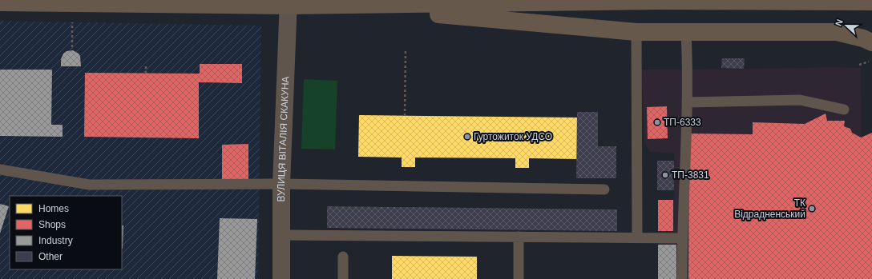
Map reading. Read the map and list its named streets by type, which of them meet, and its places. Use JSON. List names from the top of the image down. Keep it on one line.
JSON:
{"streets":{"street":["ВУЛИЦЯ ВІТАЛІЯ СКАКУНА"]},"places":["ТП-6333","Гуртожиток УДСО","ТП-3831","ТК Відрадненський"],"legend":["Homes","Shops","Industry","Other"],"north":"left"}
